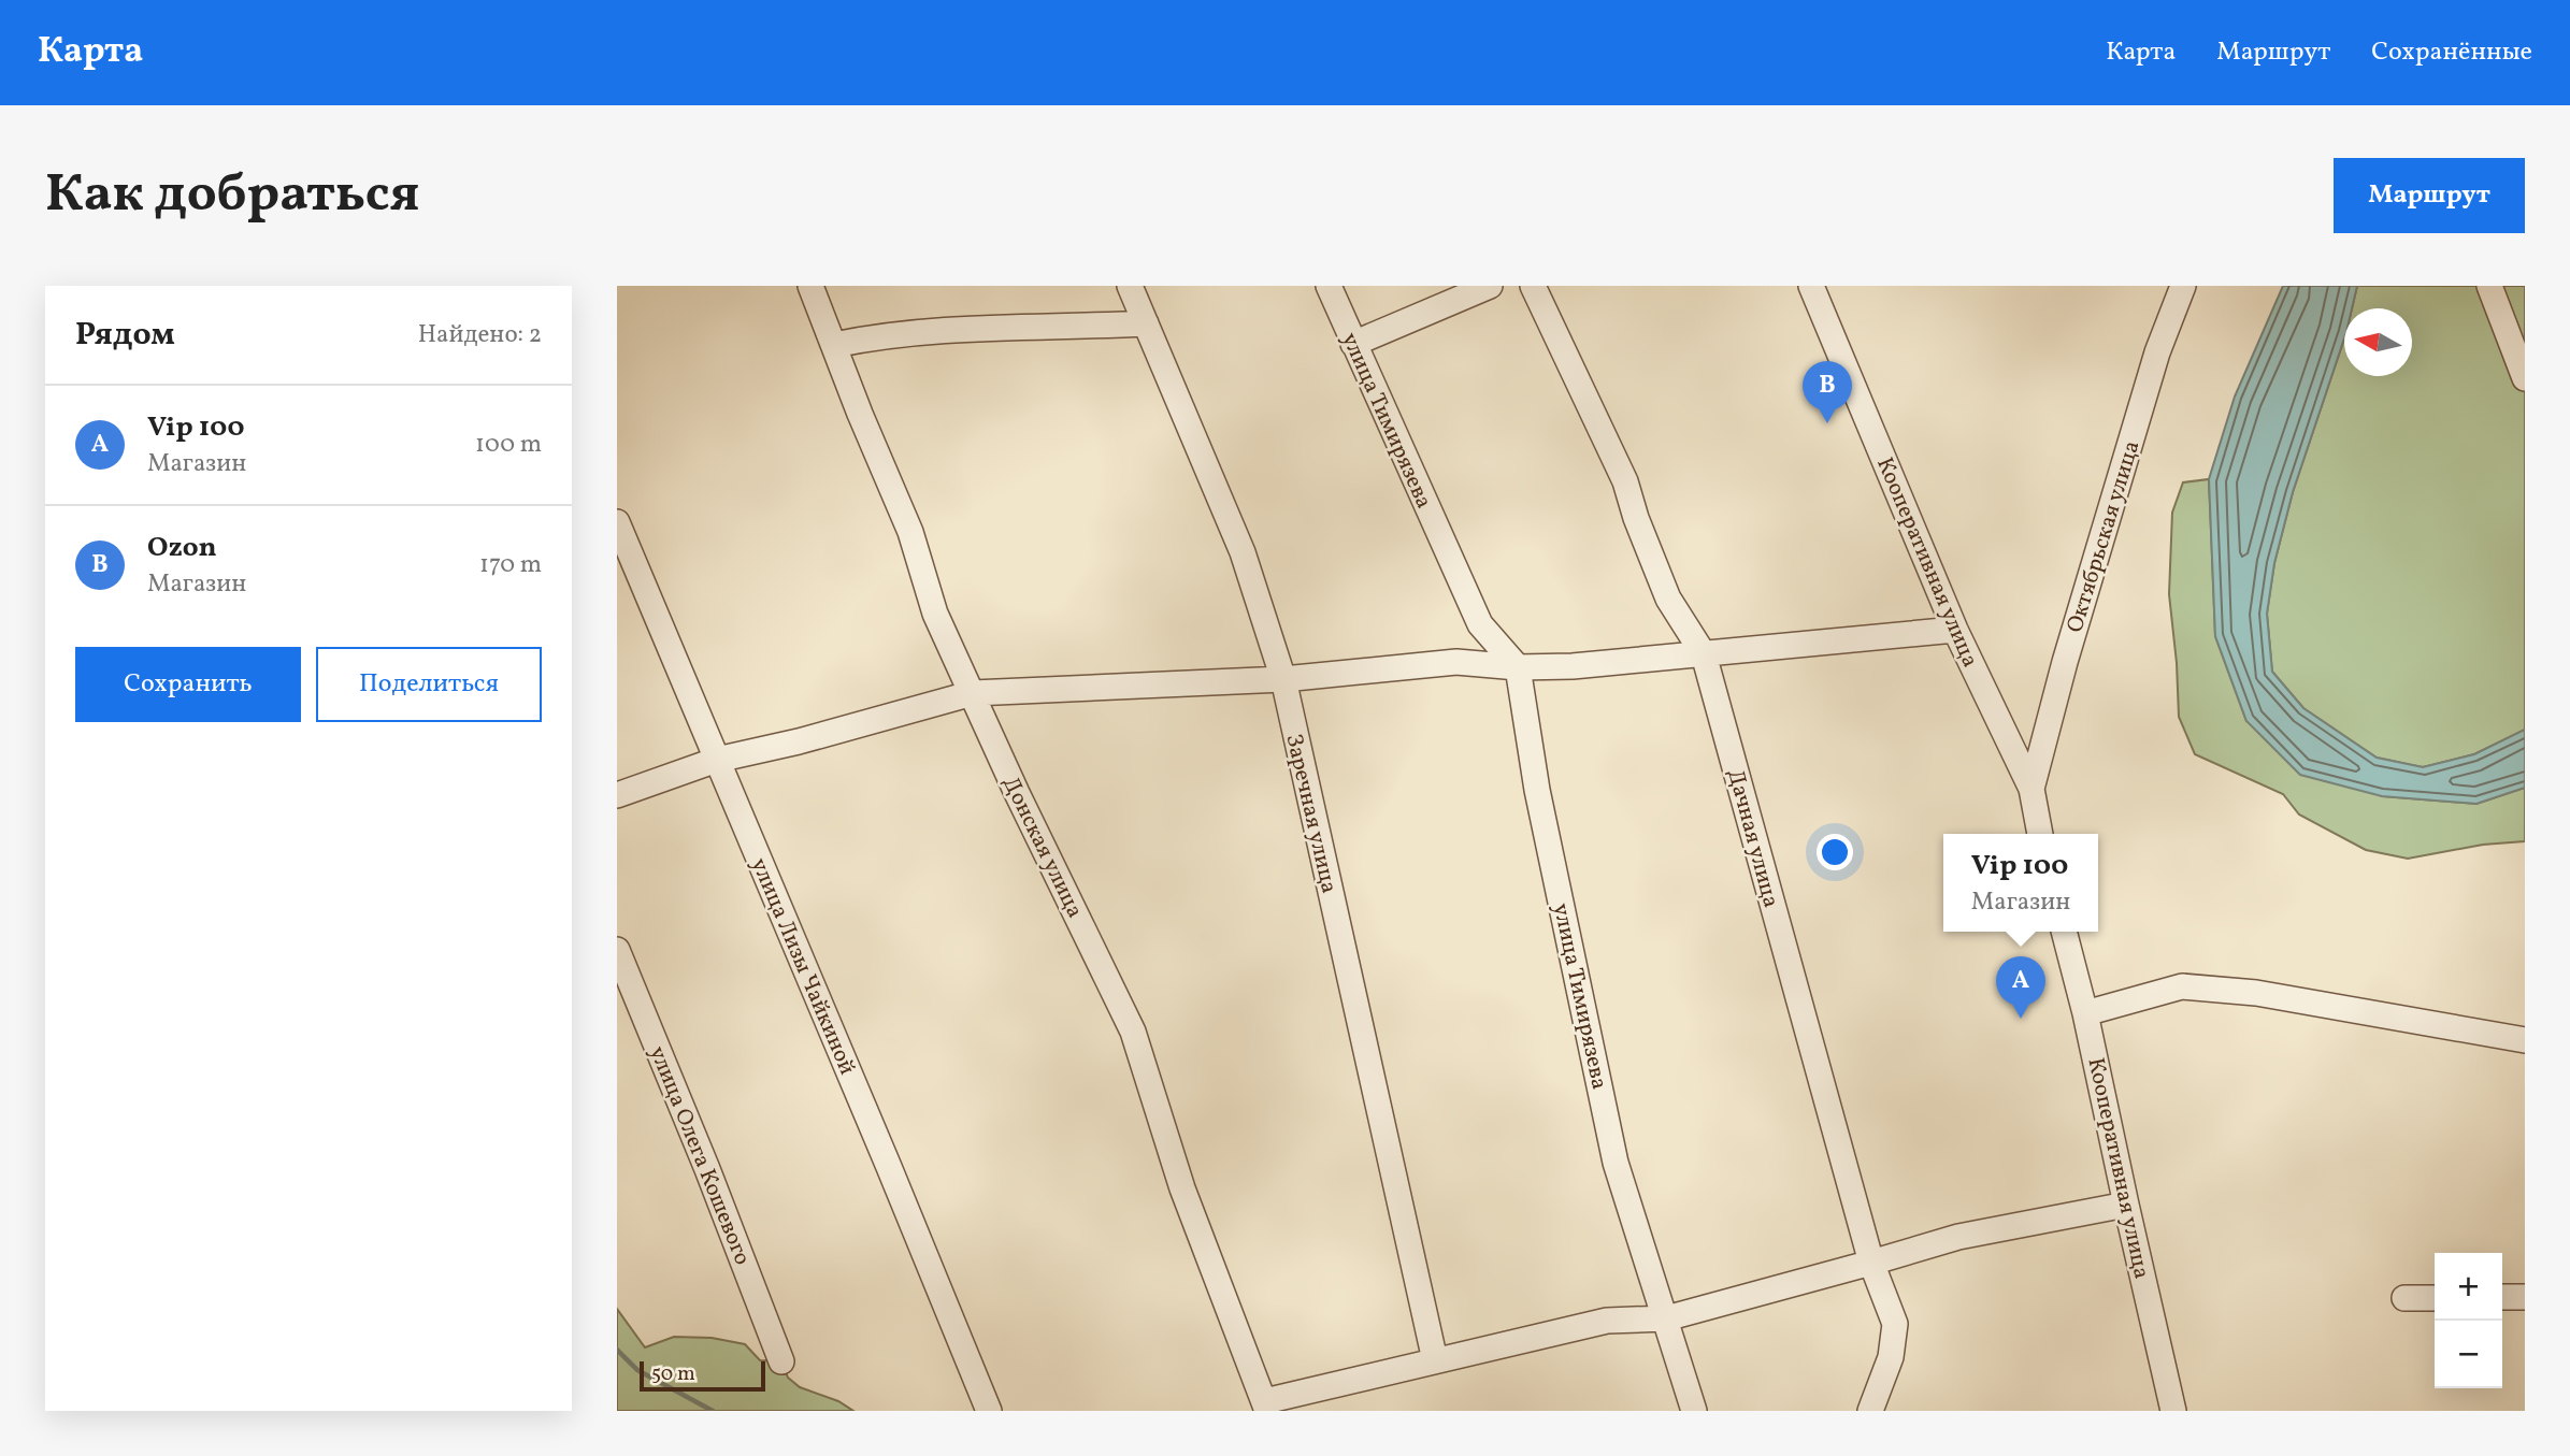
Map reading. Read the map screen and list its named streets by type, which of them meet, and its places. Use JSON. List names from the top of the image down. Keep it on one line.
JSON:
{"streets":{"street":["улица Тимирязева","Октябрьская улица","Кооперативная улица","Заречная улица","Дачная улица","Донская улица","улица Лизы Чайкиной","улица Олега Кошевого"]},"crossings":[["Октябрьская улица","Кооперативная улица"]],"scale_bar":"50 m","north":"left","page":{"header":"Карта","nav":["Карта","Маршрут","Сохранённые"],"buttons":["Маршрут",["Сохранить","Поделиться"]],"title":"Как добраться","heading":["Рядом","Найдено: 2"],"pins":["B","A"],"list":[{"mark":"A","name":"Vip 100","note":"Магазин","value":"100 m"},{"mark":"B","name":"Ozon","note":"Магазин","value":"170 m"}],"popup":["Vip 100","Магазин"],"map_buttons":["+","−"],"scale":"50 m"}}
